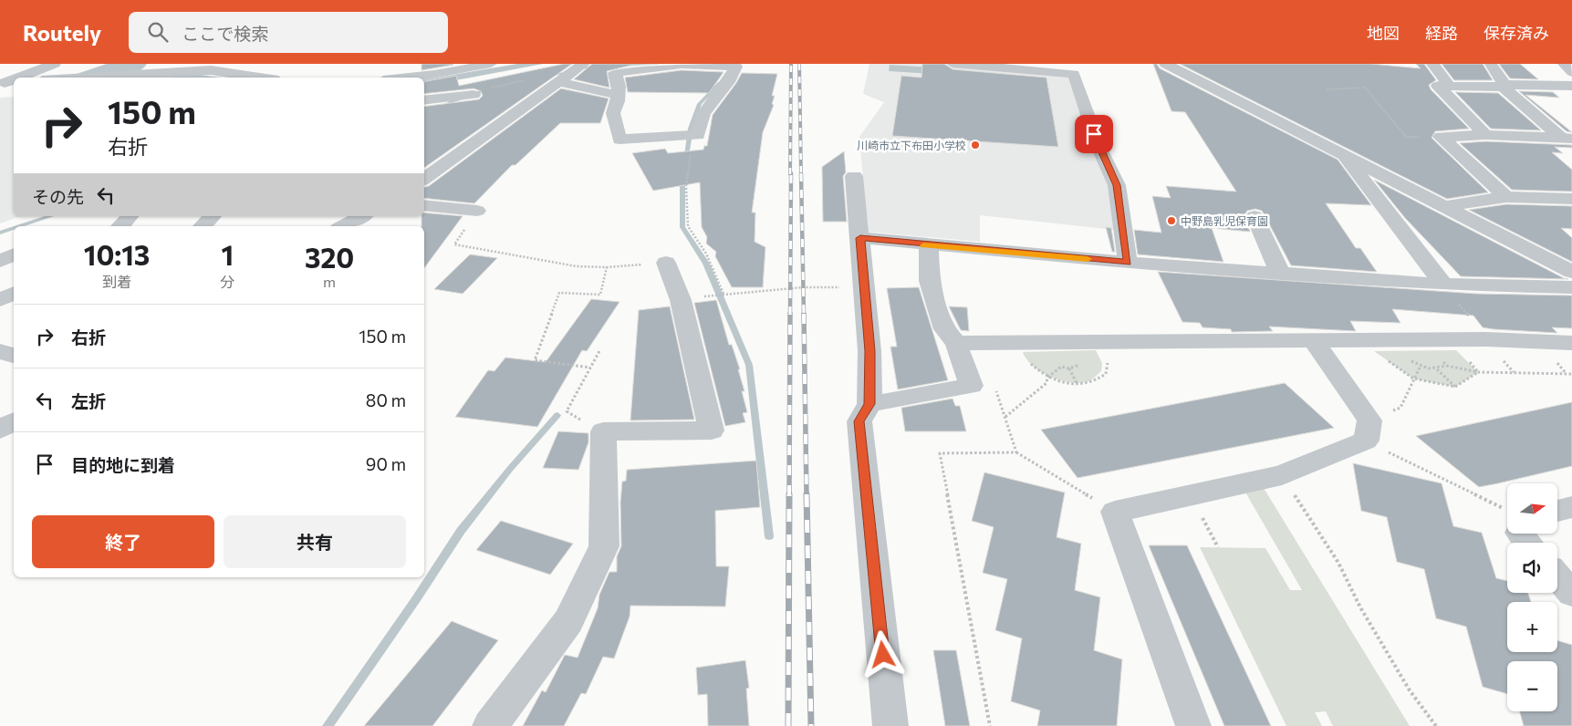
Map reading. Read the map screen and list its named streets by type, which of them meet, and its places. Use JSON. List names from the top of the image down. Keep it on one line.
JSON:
{"places":["川崎市立下布田小学校","中野島乳児保育園"],"north":"right","page":{"header":"Routely","search":"ここで検索","nav":["地図","経路","保存済み"],"turn":["150 m","右折"],"then":"その先","eta":["10:13","到着","1","分","320","m"],"list":[{"name":"右折","value":"150 m"},{"name":"左折","value":"80 m"},{"name":"目的地に到着","value":"90 m"}],"map_buttons":["+","−"],"buttons":["終了","共有"]}}
